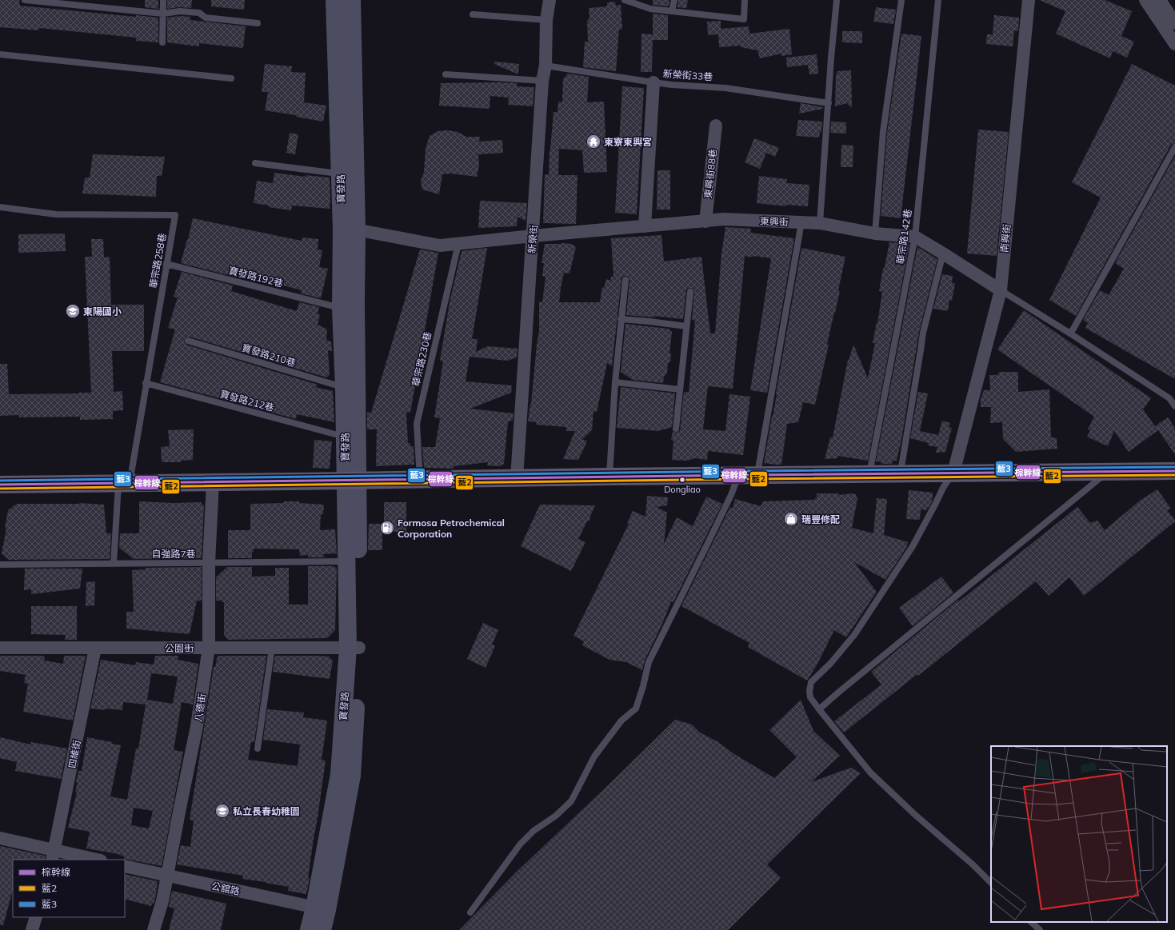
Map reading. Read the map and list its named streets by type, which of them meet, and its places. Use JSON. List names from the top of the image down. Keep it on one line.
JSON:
{"streets":{"main road":["寶發路"],"street":["東興街88巷","東興街","南興街","新榮街","公園街","八德街","四維街","公舘路"],"lane":["新榮街33巷","華宗路142巷","華宗路258巷","寶發路192巷","寶發路210巷","華宗路230巷","寶發路212巷","自強路7巷"]},"crossings":[["新榮街33巷","新榮街"],["東興街88巷","東興街"],["寶發路","東興街"],["寶發路","寶發路192巷"],["寶發路","寶發路210巷"],["寶發路","寶發路212巷"],["寶發路","自強路7巷"],["寶發路","公園街"],["寶發路","公舘路"],["東興街","華宗路142巷"],["東興街","南興街"],["東興街","新榮街"],["東興街","華宗路230巷"],["華宗路258巷","寶發路192巷"],["華宗路258巷","寶發路212巷"],["華宗路258巷","自強路7巷"],["自強路7巷","八德街"],["公園街","八德街"],["公園街","四維街"],["八德街","公舘路"]],"places":{"temple":["東寮東興宮"],"school or university":["東陽國小","私立長春幼稚園"],"other":["Dongliao"],"shop":["瑞豐修配"],"fuel station":["Formosa Petrochemical Corporation"]},"lines":["transit line 藍3","transit line 棕幹線","transit line 藍2"],"legend":["棕幹線","藍2","藍3"]}
